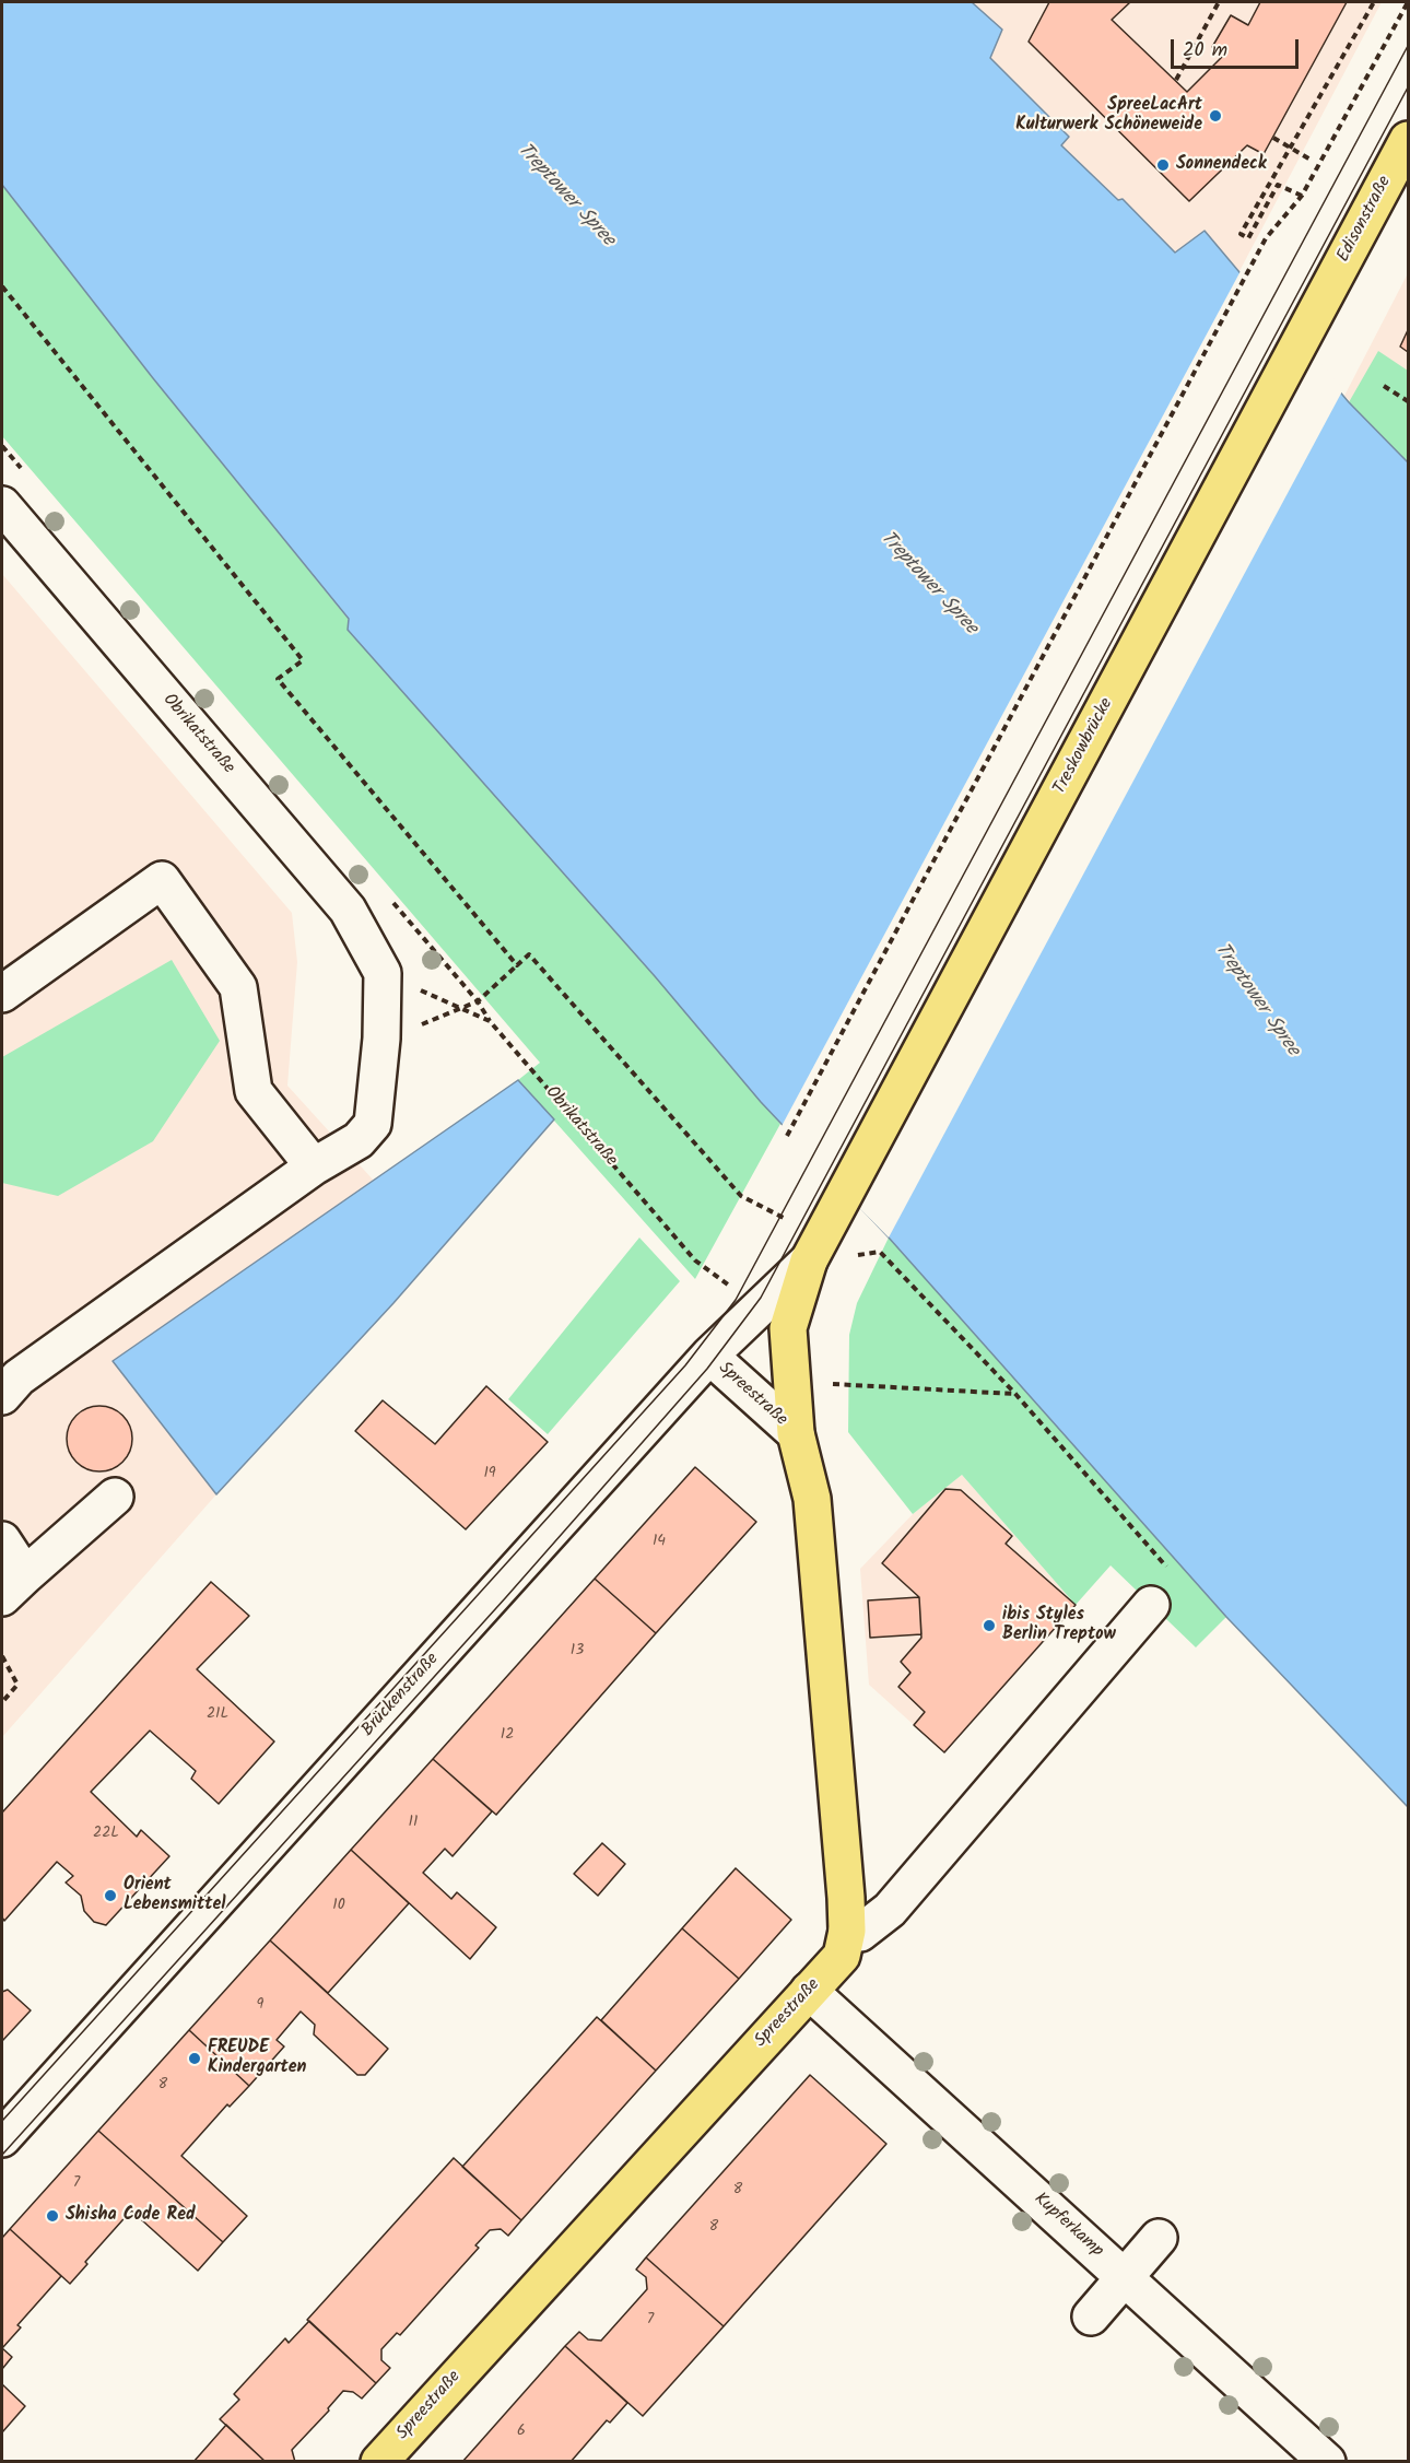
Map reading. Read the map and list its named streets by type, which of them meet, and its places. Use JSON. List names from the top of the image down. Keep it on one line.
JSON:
{"streets":{"main road":["Edisonstraße","Treskowbrücke","Spreestraße"],"street":["Obrikatstraße","Brückenstraße","Kupferkamp"]},"crossings":[["Edisonstraße","Treskowbrücke"],["Obrikatstraße","Brückenstraße"],["Treskowbrücke","Spreestraße"],["Spreestraße","Brückenstraße"],["Spreestraße","Kupferkamp"]],"water":["Treptower Spree"],"places":["SpreeLacArt Kulturwerk Schöneweide","Sonnendeck","ibis Styles Berlin Treptow","Orient Lebensmittel","FREUDE Kindergarten","Shisha Code Red"],"house_numbers":["19","14","13","21L","12","11","22L","10","9","8","7","8","8","7","6"],"scale_bar":"20 m"}
